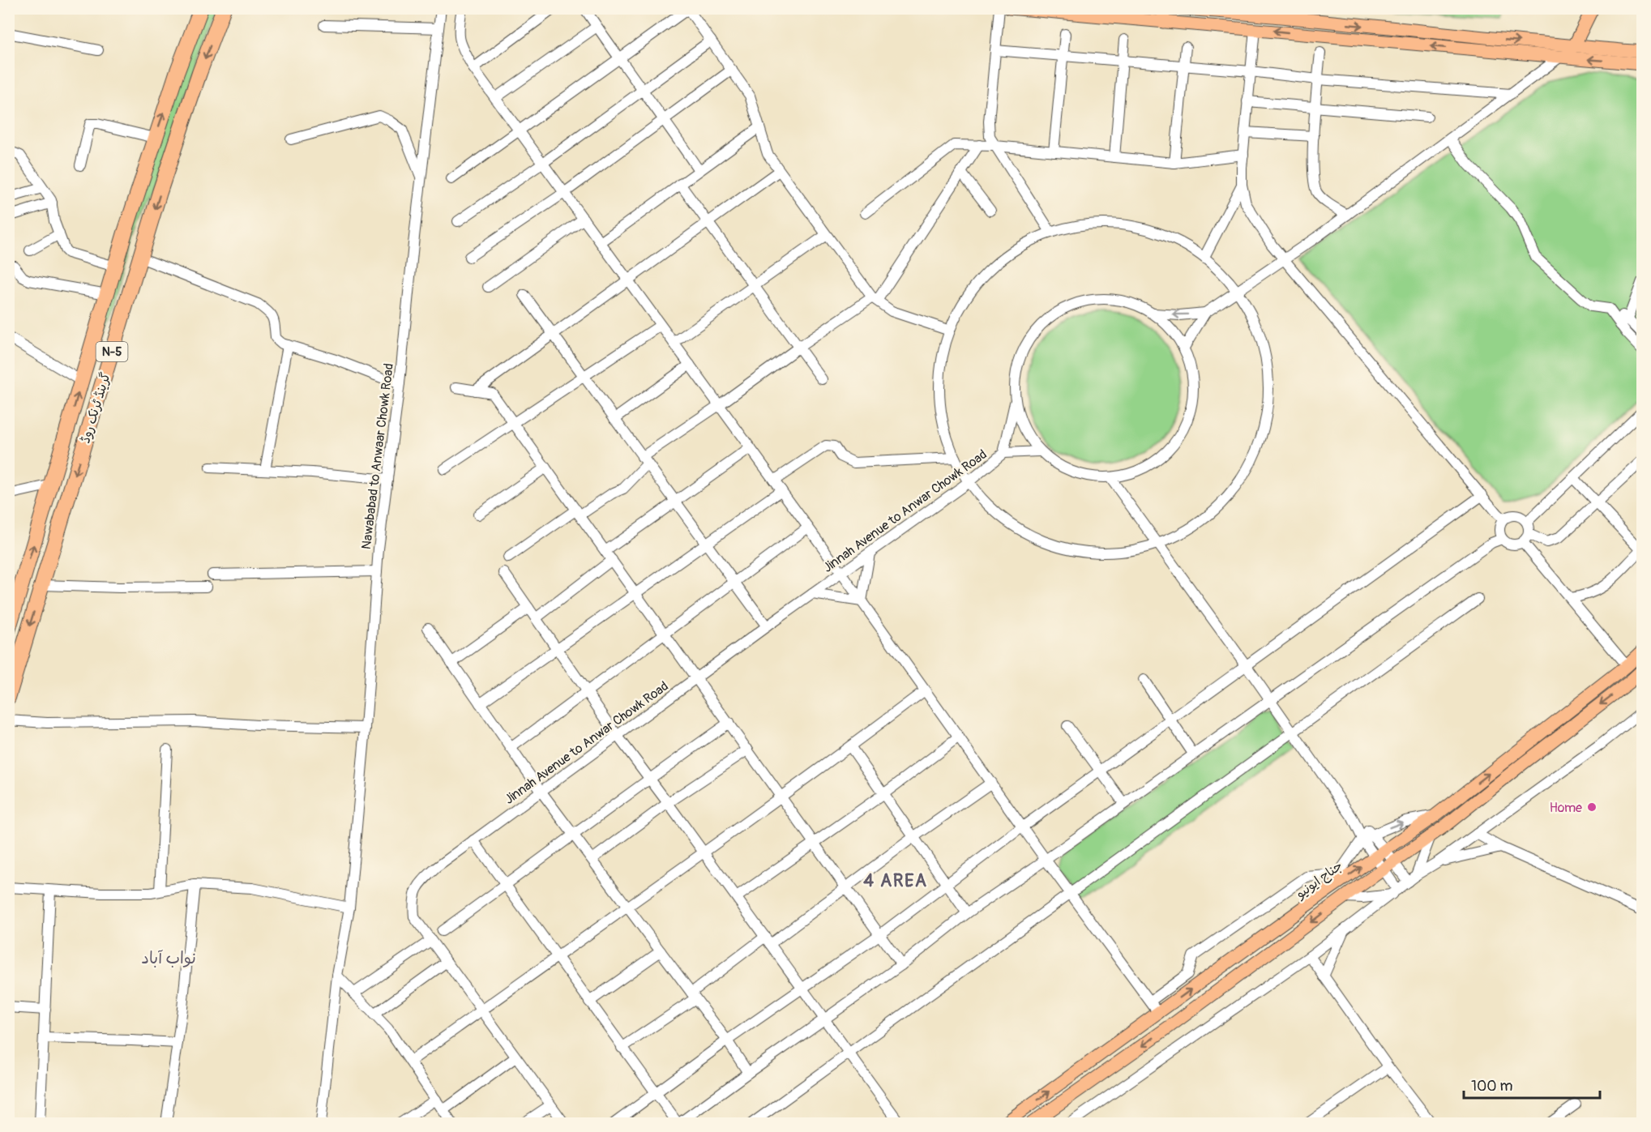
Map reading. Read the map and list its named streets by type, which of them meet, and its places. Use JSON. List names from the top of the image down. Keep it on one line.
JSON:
{"streets":{"highway":["N-5","گرینڈ ٹرنک روڈ"],"main road":["جناح ایونیو"],"street":["Nawababad to Anwaar Chowk Road","Jinnah Avenue to Anwar Chowk Road"]},"districts":["4 AREA","نواب آباد"],"places":["Home"],"scale_bar":"100 m"}
